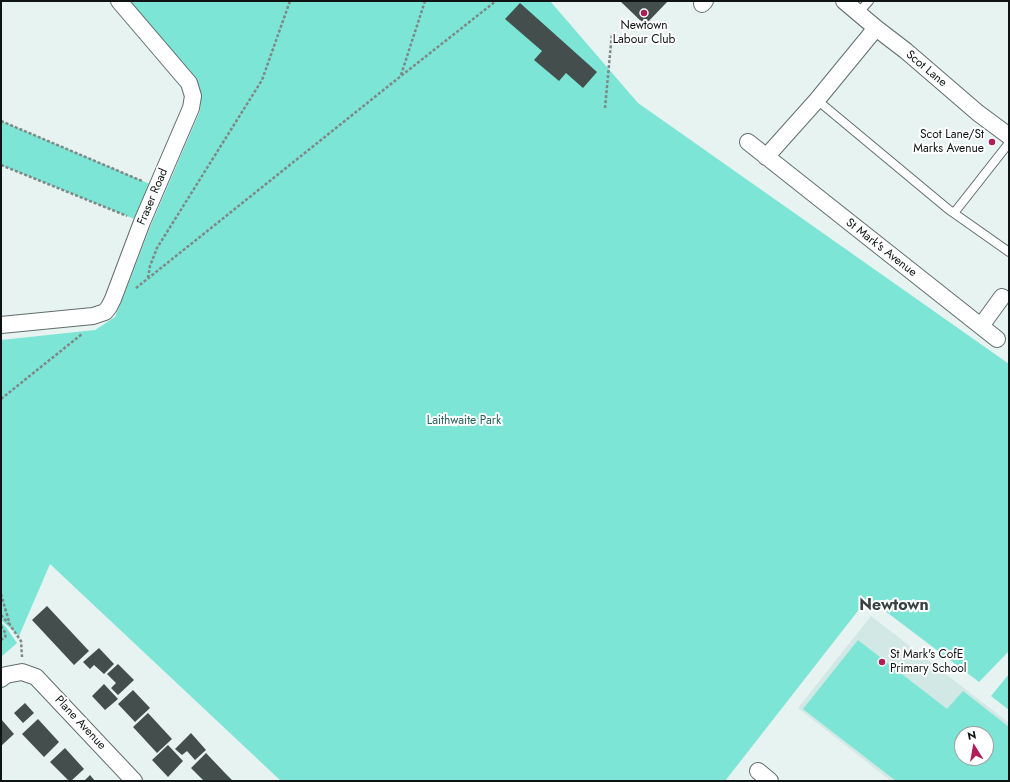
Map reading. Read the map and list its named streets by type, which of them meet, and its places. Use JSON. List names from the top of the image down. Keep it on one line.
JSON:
{"streets":{"street":["Scot Lane","Fraser Road","St Mark's Avenue","Plane Avenue"]},"districts":["Newtown"],"parks":["Laithwaite Park"],"places":["Newtown Labour Club","Scot Lane/St Marks Avenue","St Mark's CofE Primary School"],"north":"top"}
